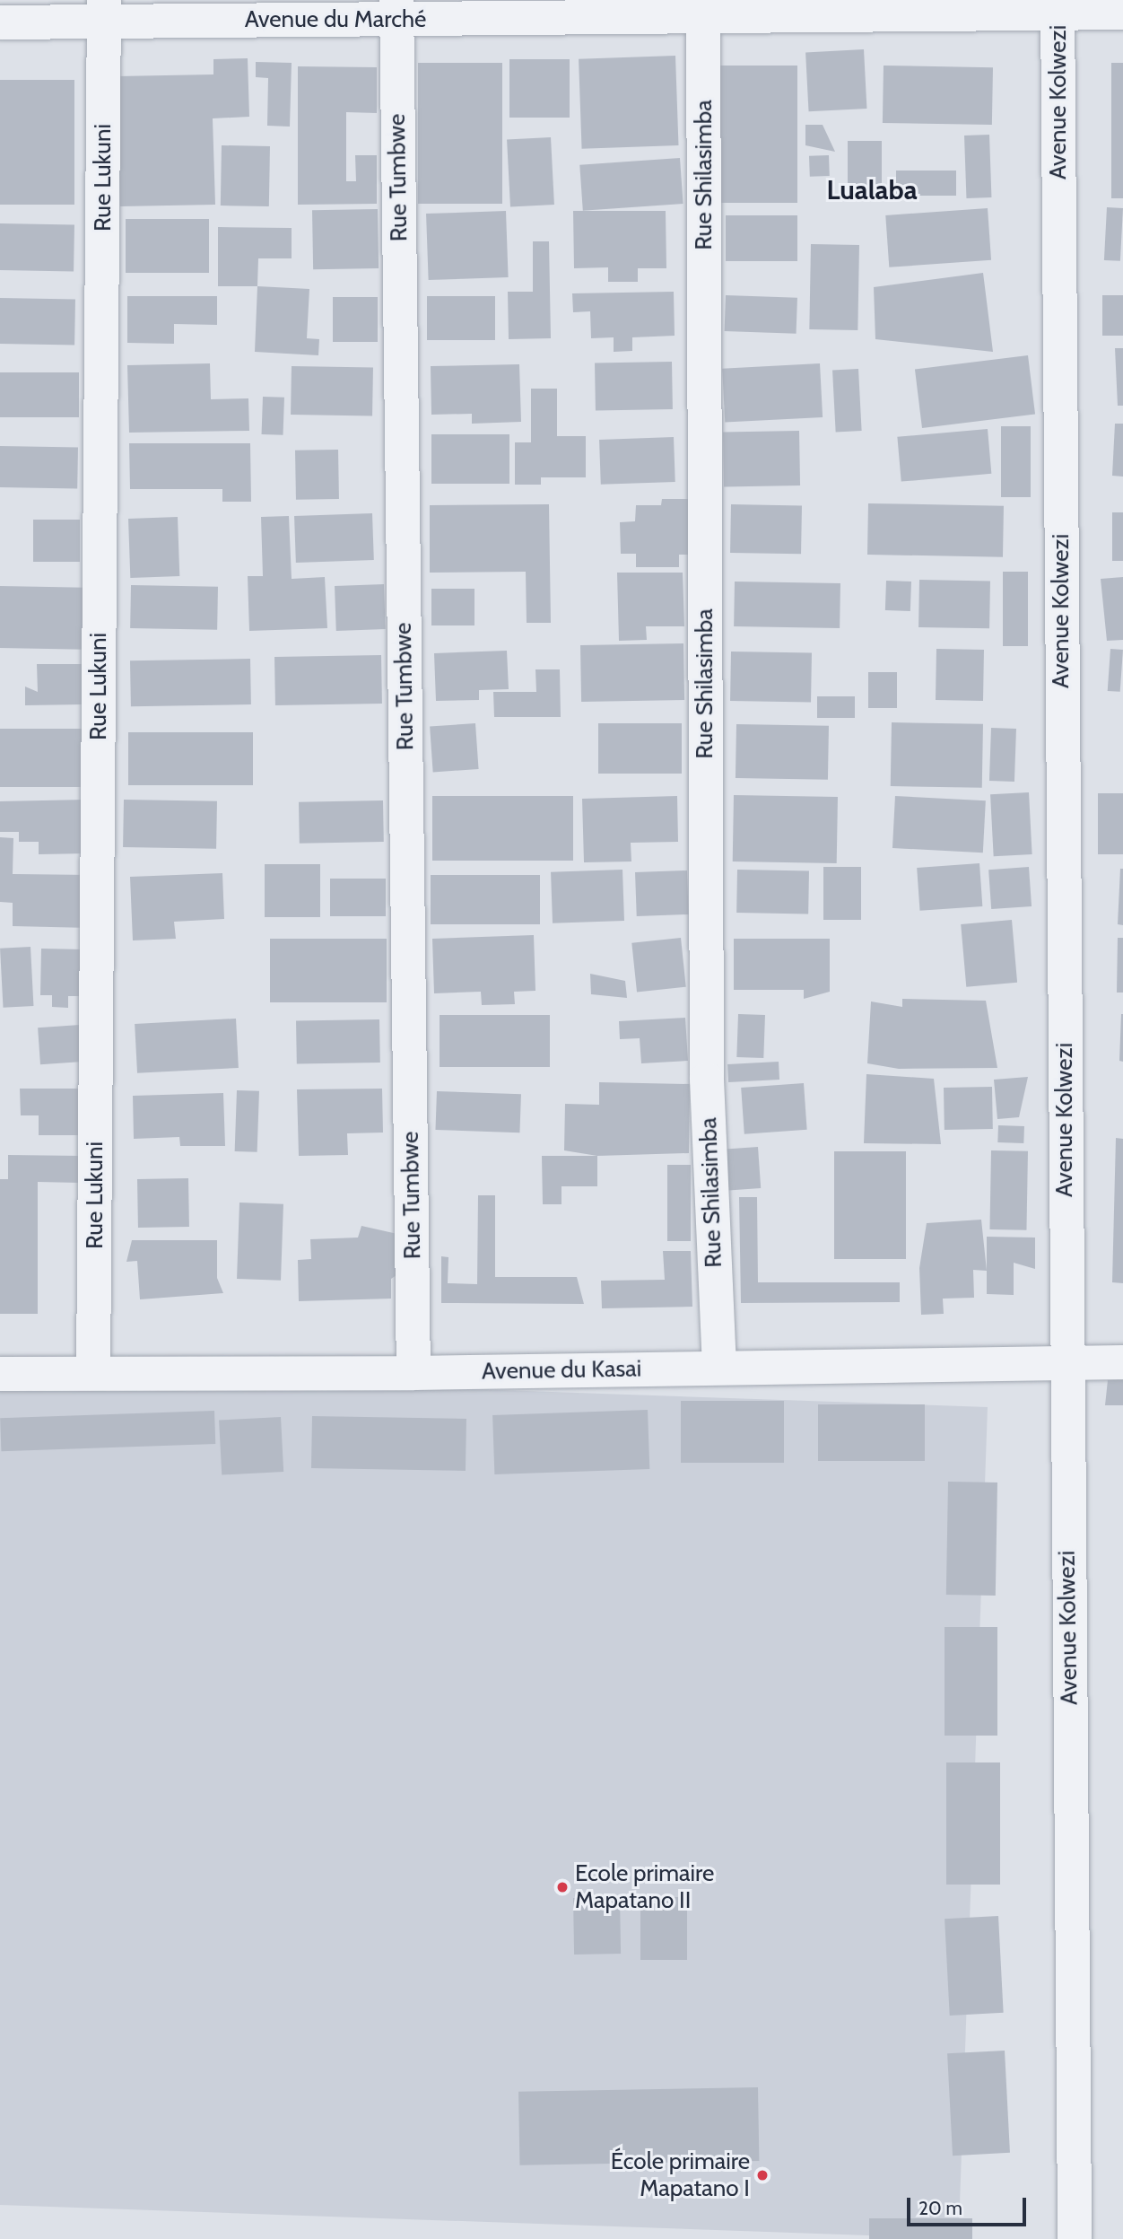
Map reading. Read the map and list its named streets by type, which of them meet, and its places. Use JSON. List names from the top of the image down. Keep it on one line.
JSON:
{"streets":{"street":["Avenue du Marché","Avenue Kolwezi","Rue Shilasimba","Rue Lukuni","Rue Tumbwe","Avenue du Kasai"]},"crossings":[["Avenue du Marché","Avenue Kolwezi"],["Avenue du Marché","Rue Shilasimba"],["Avenue du Marché","Rue Lukuni"],["Avenue du Marché","Rue Tumbwe"],["Avenue Kolwezi","Avenue du Kasai"],["Rue Shilasimba","Avenue du Kasai"],["Rue Lukuni","Avenue du Kasai"],["Rue Tumbwe","Avenue du Kasai"]],"districts":["Lualaba"],"places":["Ecole primaire Mapatano II","École primaire Mapatano I"],"scale_bar":"20 m"}
